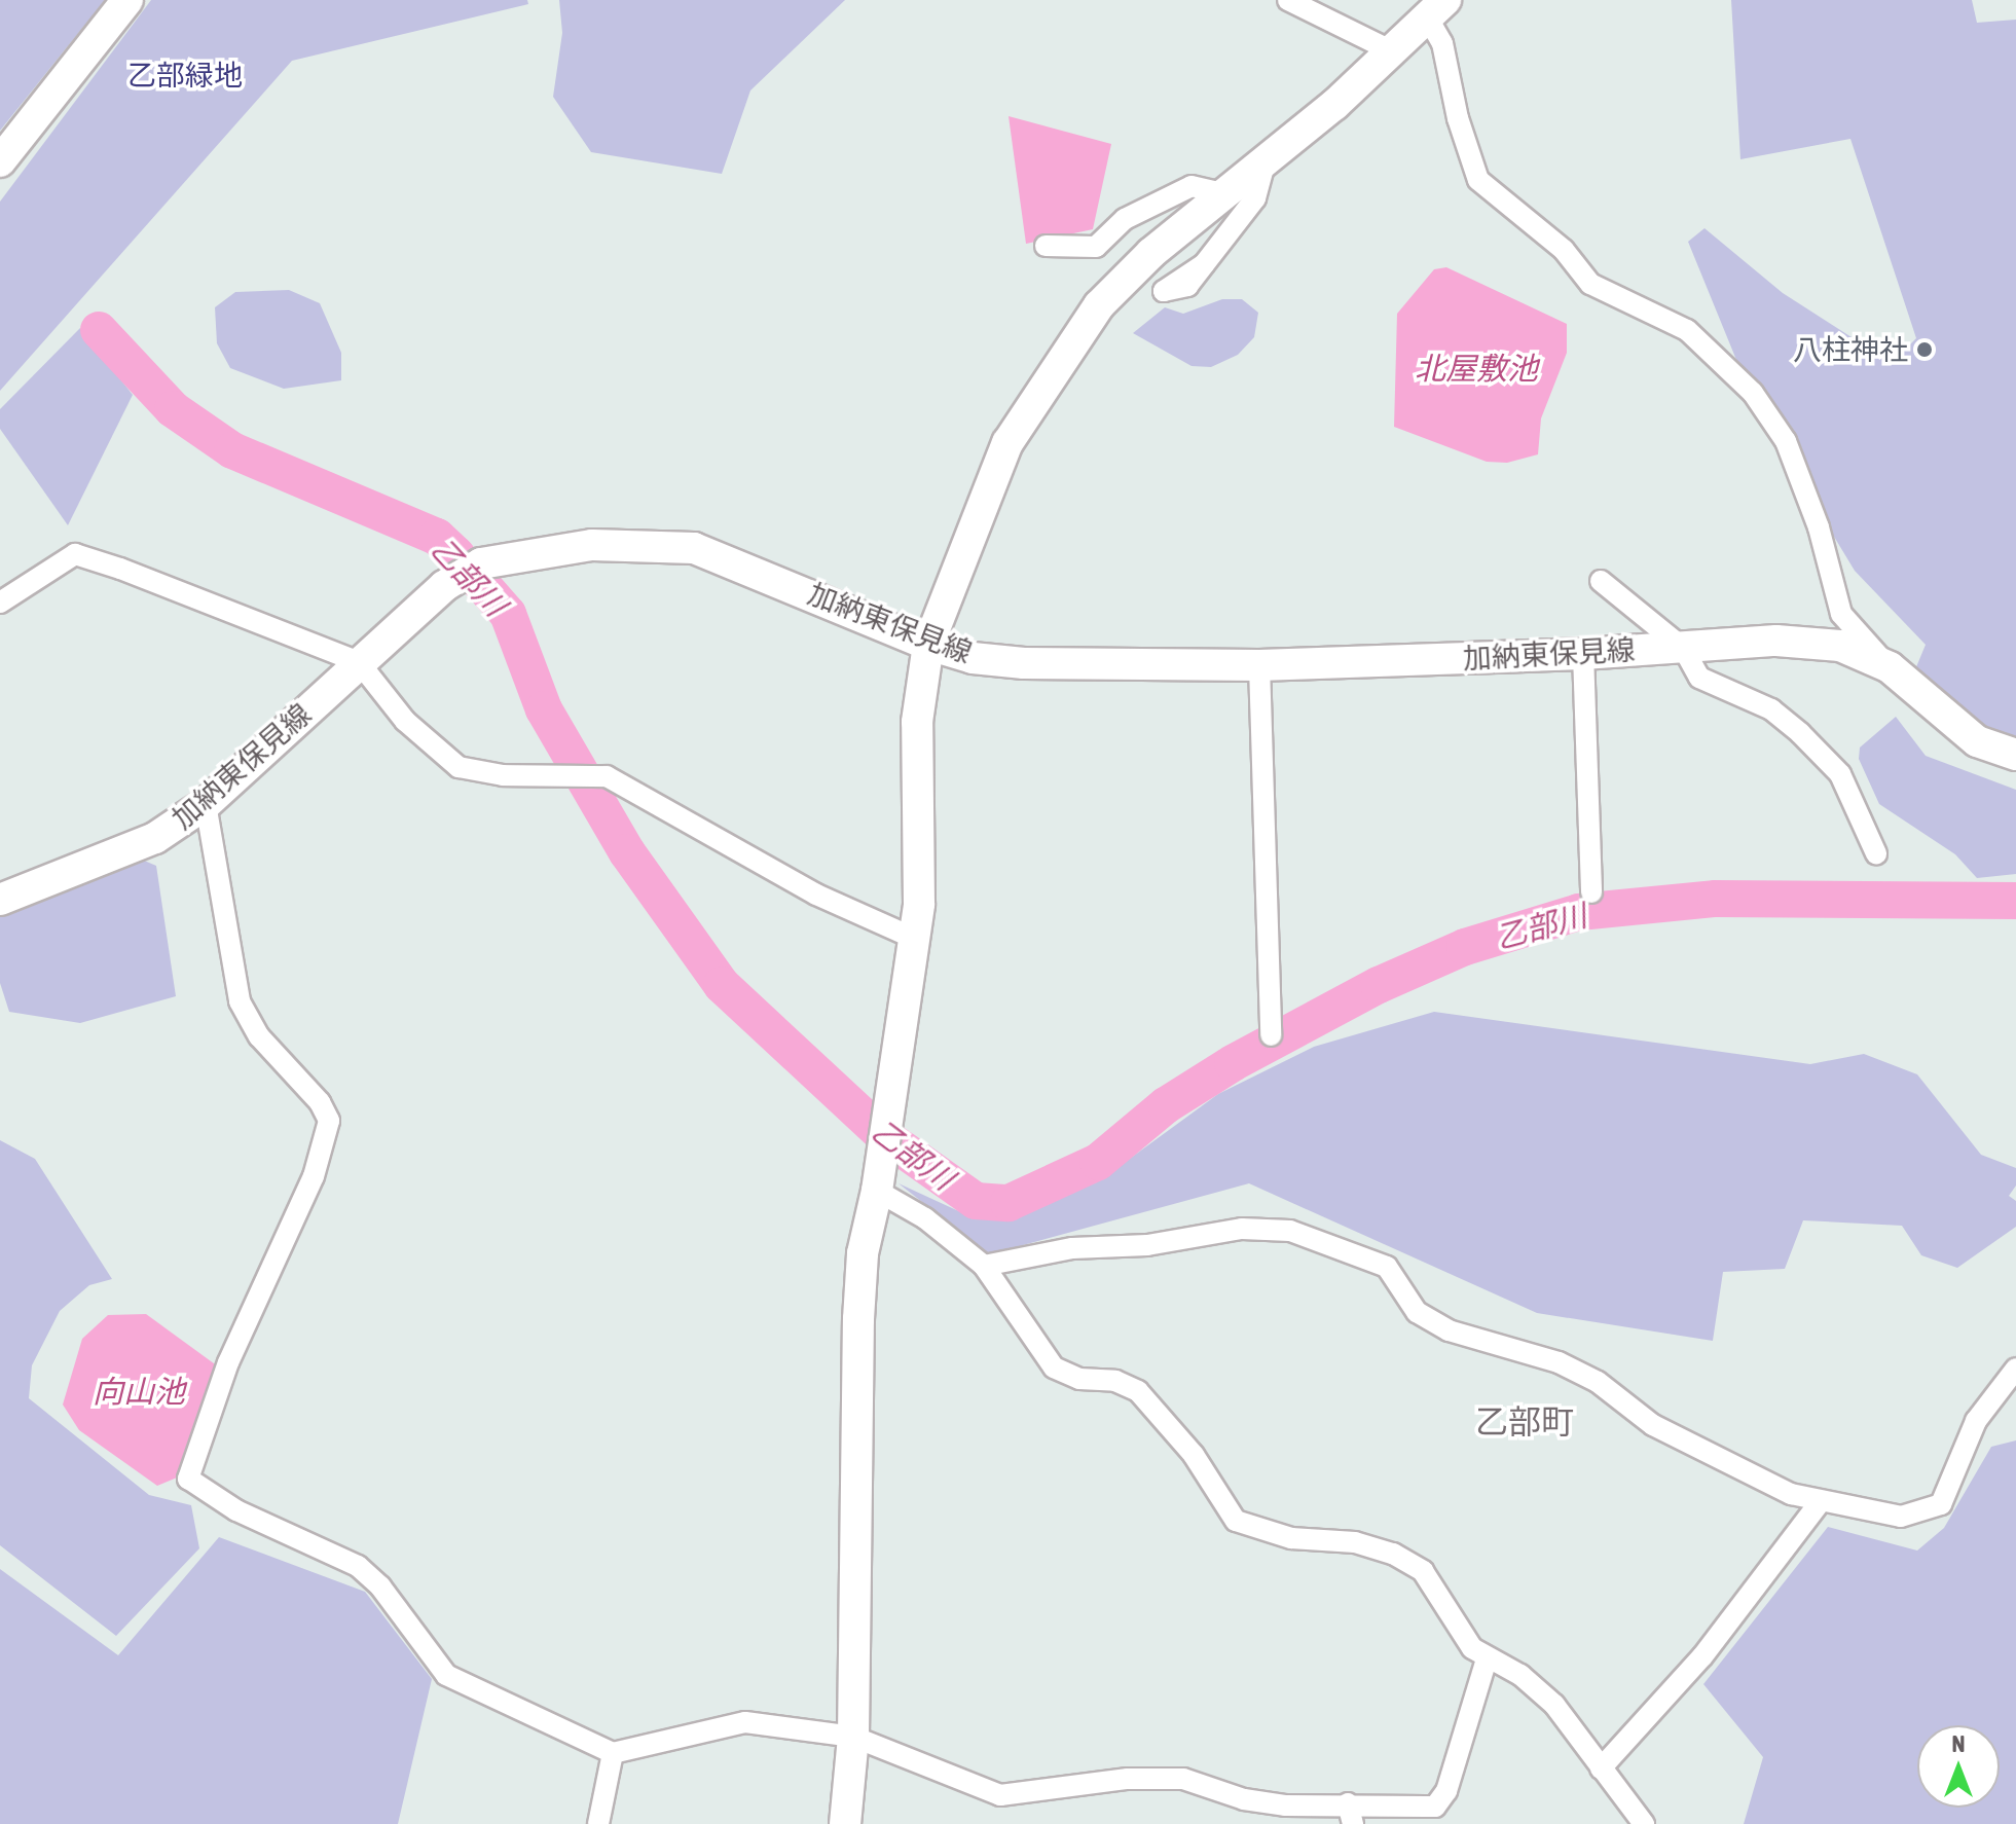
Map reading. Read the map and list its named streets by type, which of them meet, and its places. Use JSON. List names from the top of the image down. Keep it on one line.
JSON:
{"streets":{"street":["加納東保見線"]},"districts":["乙部町"],"water":["北屋敷池","乙部川","向山池"],"parks":["乙部緑地"],"places":["八柱神社"],"north":"top"}
